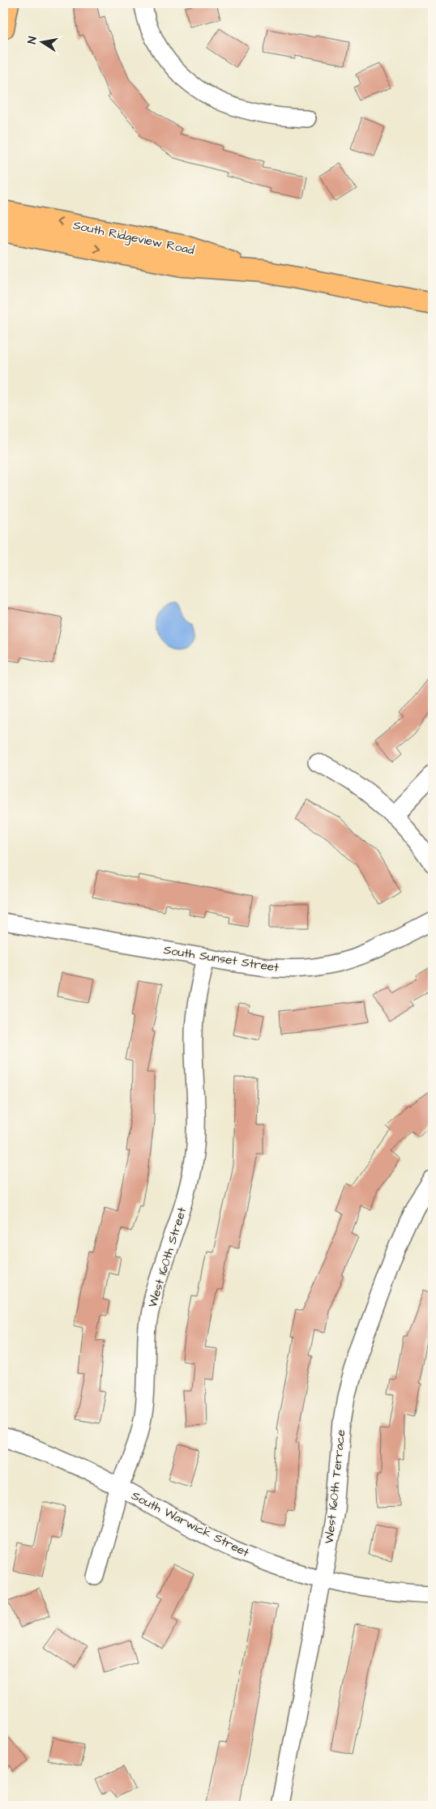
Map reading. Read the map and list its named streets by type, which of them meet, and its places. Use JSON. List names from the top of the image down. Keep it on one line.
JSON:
{"streets":{"main road":["South Ridgeview Road"],"street":["South Sunset Street","West 160th Street","West 160th Terrace","South Warwick Street"]},"crossings":[["South Sunset Street","West 160th Street"],["West 160th Street","South Warwick Street"],["West 160th Terrace","South Warwick Street"]],"north":"left"}
